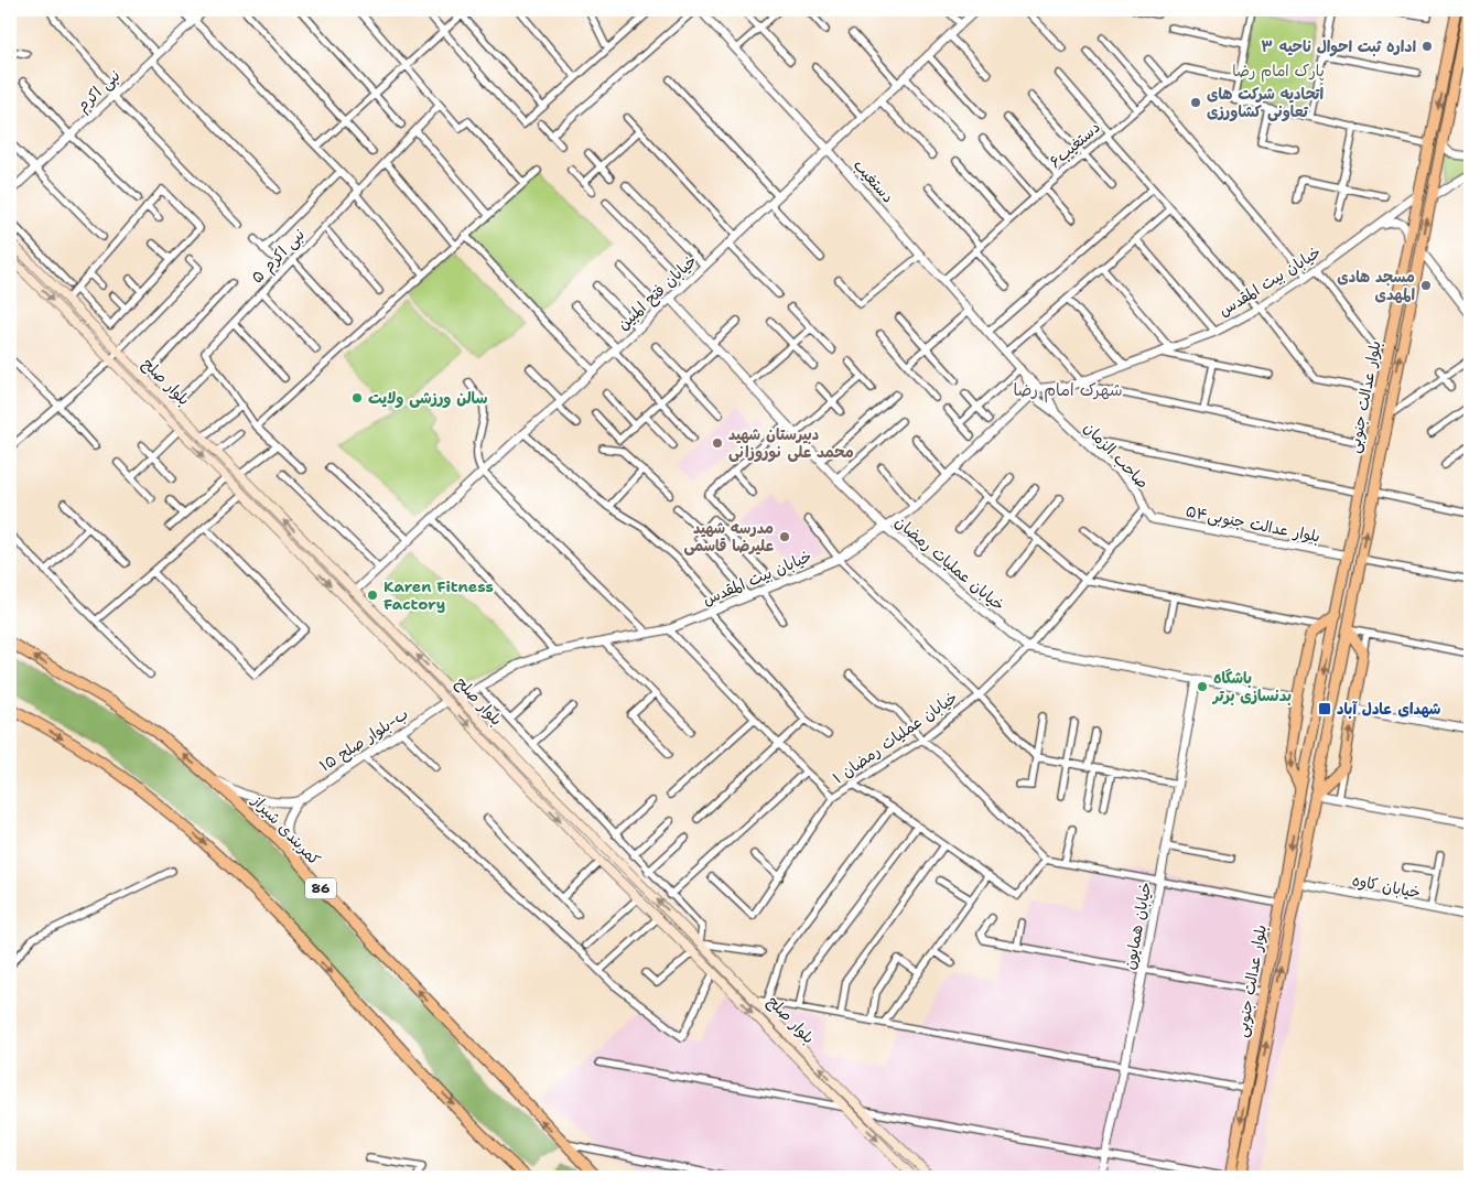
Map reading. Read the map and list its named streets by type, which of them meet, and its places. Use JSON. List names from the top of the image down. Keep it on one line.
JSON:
{"streets":{"main road":["بلوار صلح","بلوار عدالت جنوبی","کمربندی شیراز","86"],"street":["نبی اکرم","دستغیب۶","دستغیب","نبی اکرم ۵","خیابان بیت المقدس","خیابان فتح المبین","صاحب الزمان","بلوار عدالت جنوبی۵۴","خیابان عملیات رمضان","خیابان عملیات رمضان ۱","۱۵ ب-بلوار صلح","خیابان کاوه","خیابان همایون"]},"crossings":[["دستغیب۶","دستغیب"],["دستغیب","خیابان بیت المقدس"],["دستغیب","خیابان فتح المبین"],["دستغیب","صاحب الزمان"],["خیابان بیت المقدس","بلوار صلح"],["خیابان بیت المقدس","بلوار عدالت جنوبی"],["خیابان بیت المقدس","خیابان عملیات رمضان"],["خیابان فتح المبین","بلوار صلح"],["خیابان فتح المبین","خیابان عملیات رمضان"],["بلوار صلح","۱۵ ب-بلوار صلح"],["بلوار عدالت جنوبی","بلوار عدالت جنوبی۵۴"],["بلوار عدالت جنوبی","خیابان کاوه"],["صاحب الزمان","بلوار عدالت جنوبی۵۴"],["صاحب الزمان","خیابان عملیات رمضان ۱"],["خیابان عملیات رمضان","خیابان عملیات رمضان ۱"],["خیابان عملیات رمضان","خیابان همایون"]],"districts":["شهرک امام رضا"],"parks":["پارک امام رضا"],"places":{"other":["اداره ثبت احوال ناحیه ۳","اتحادیه شرکت های تعاونی کشاورزی","مسجد هادی المهدی","سالن ورزشی ولایت","دبیرستان شهید محمد علی نوروزانی","مدرسه شهید علیرضا قاسمی","Karen Fitness Factory","باشگاه بدنسازی برتر"],"transit":["شهدای عادل آباد"]}}
